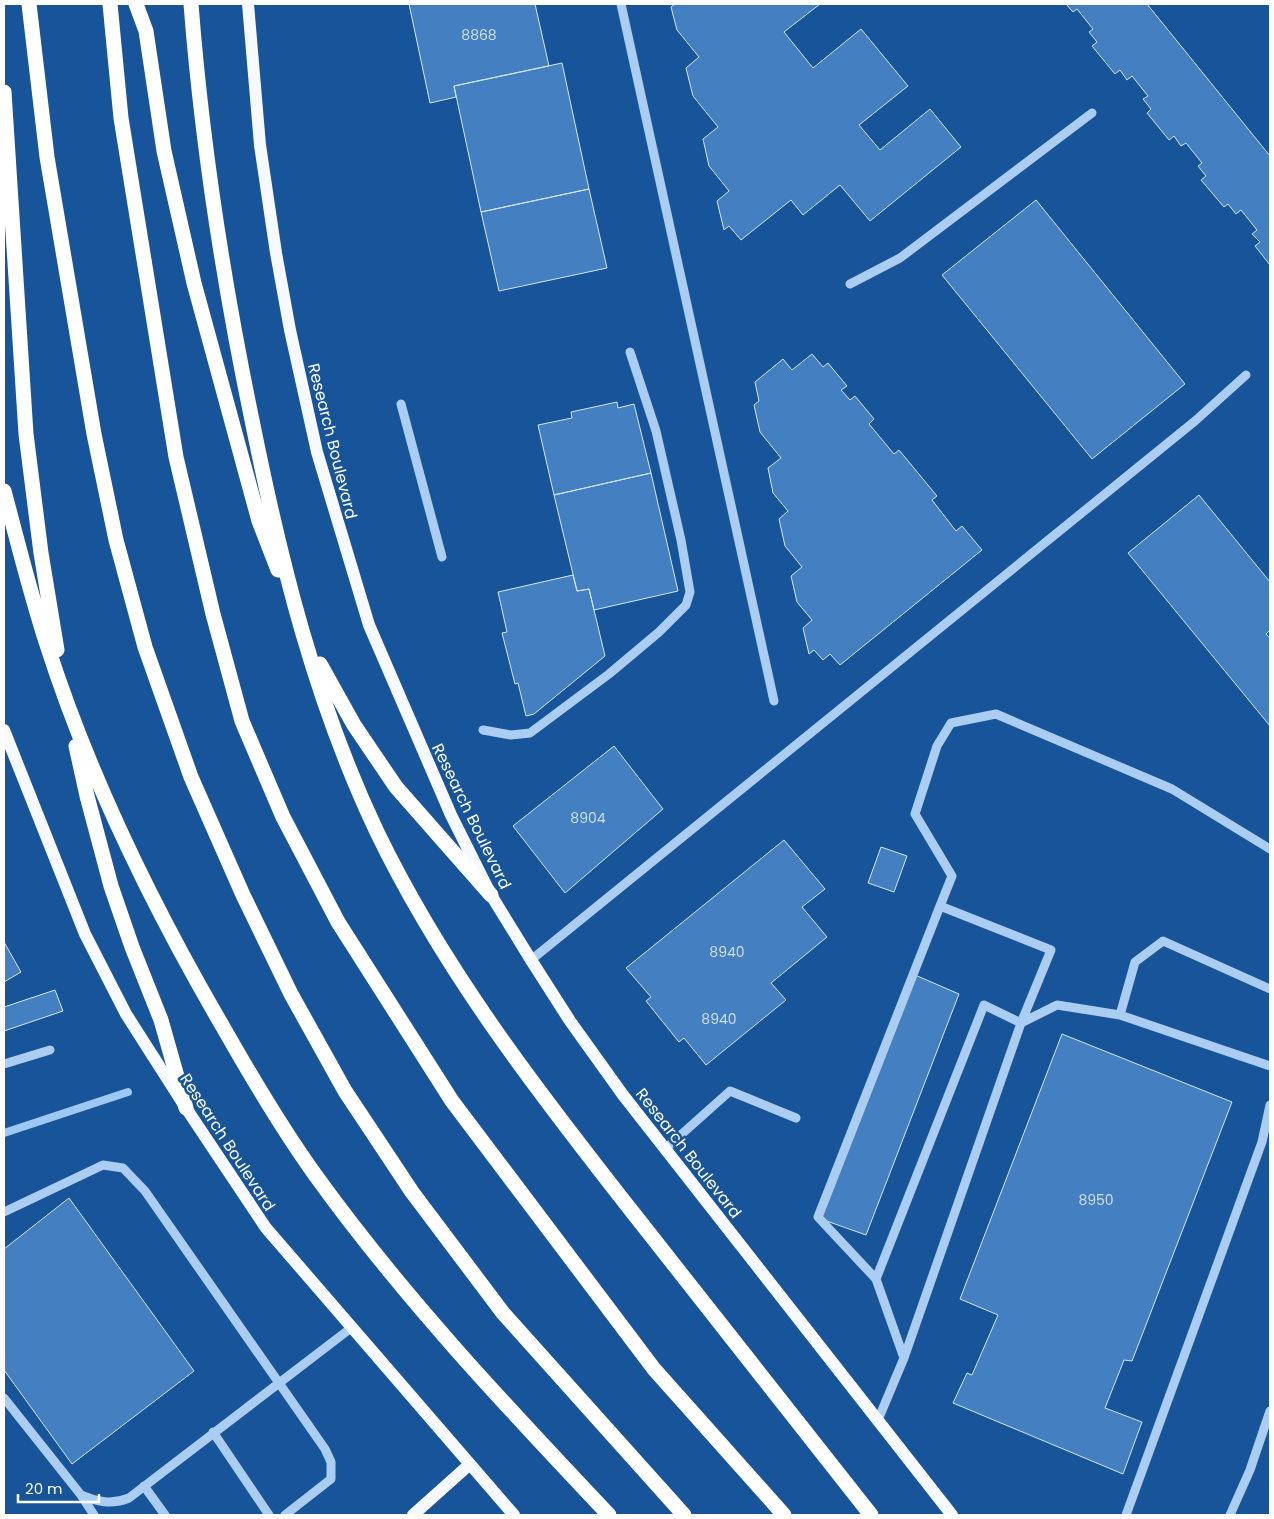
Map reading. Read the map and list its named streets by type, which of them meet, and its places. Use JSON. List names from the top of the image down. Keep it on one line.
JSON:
{"streets":{"main road":["Research Boulevard"]},"house_numbers":["8868","8904","8940","8940","8950"],"scale_bar":"20 m"}
